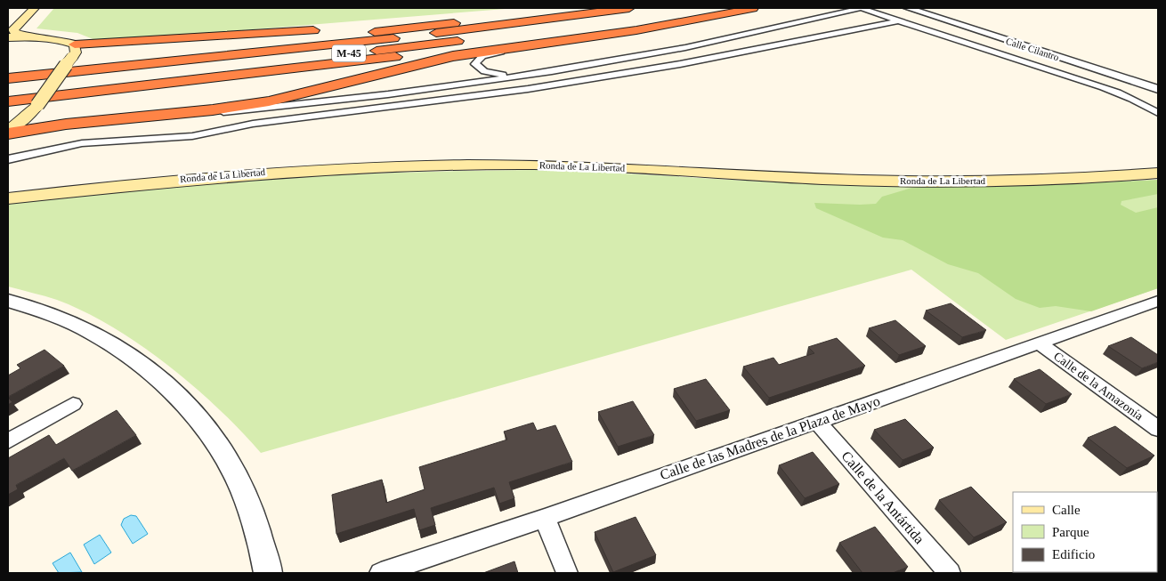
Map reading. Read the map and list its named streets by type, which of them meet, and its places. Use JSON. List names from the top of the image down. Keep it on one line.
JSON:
{"streets":{"highway":["M-45"],"main road":["Ronda de La Libertad"],"street":["Calle Cilantro","Calle de la Amazonía","Calle de las Madres de la Plaza de Mayo","Calle de la Antártida"]},"crossings":[["Calle de la Amazonía","Calle de las Madres de la Plaza de Mayo"],["Calle de las Madres de la Plaza de Mayo","Calle de la Antártida"]],"legend":["Calle","Parque","Edificio"]}
